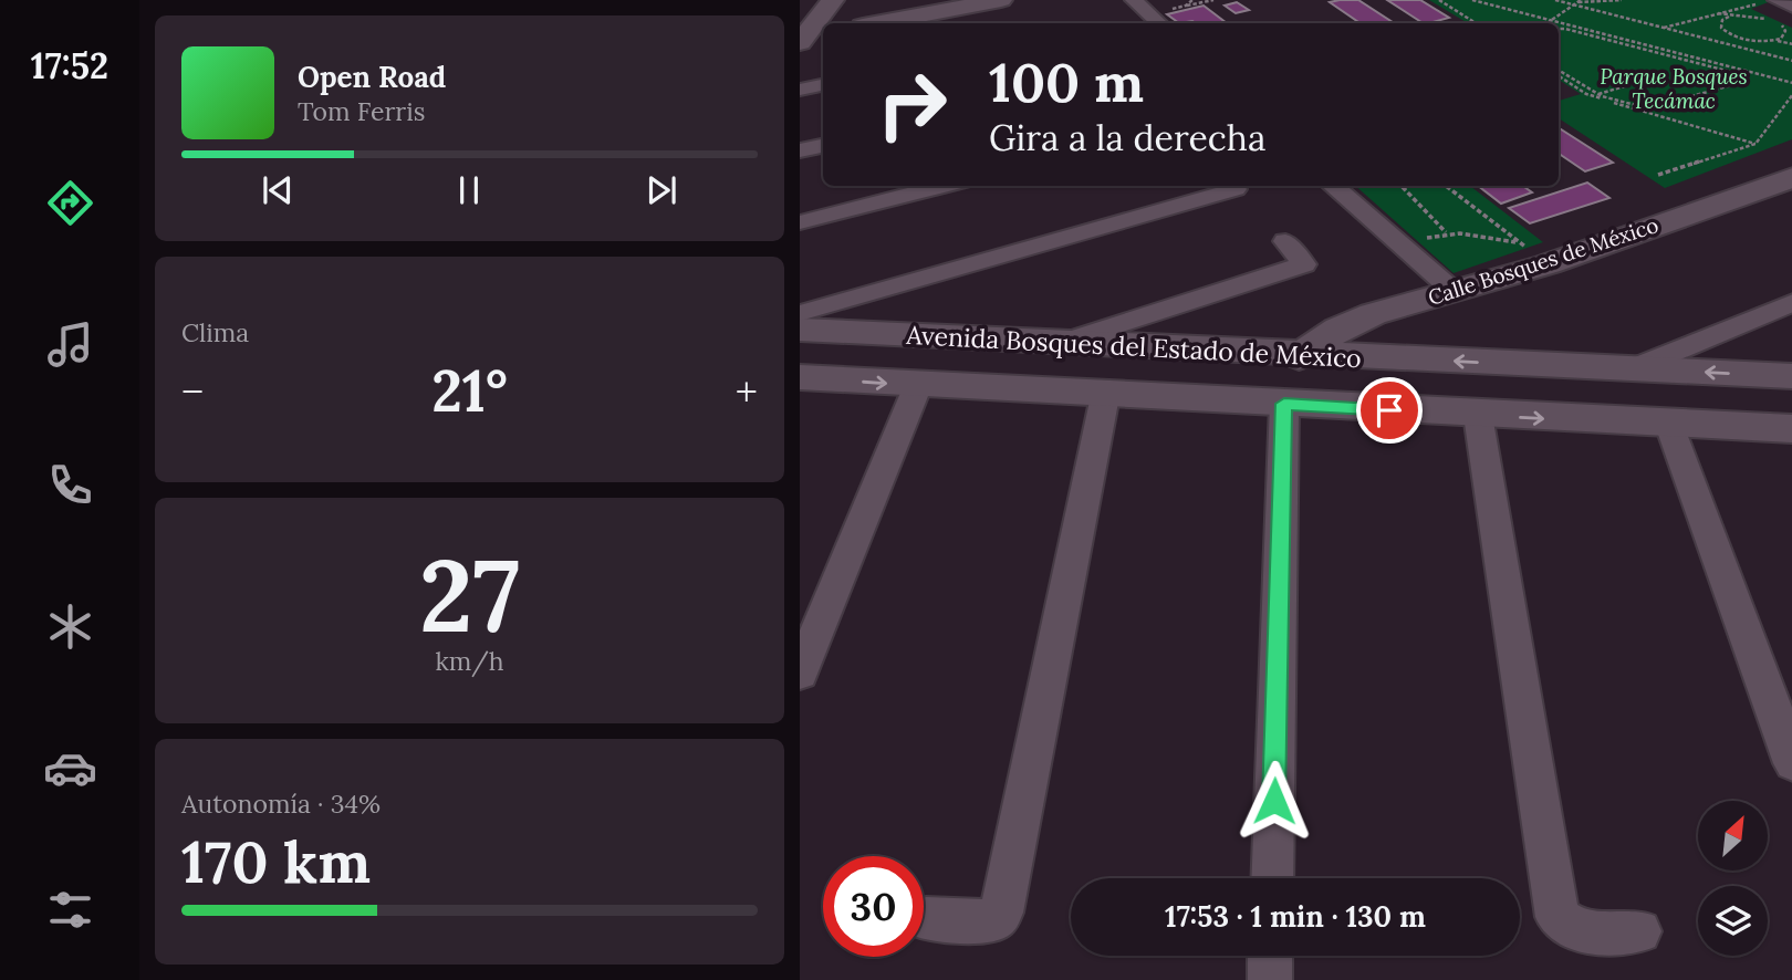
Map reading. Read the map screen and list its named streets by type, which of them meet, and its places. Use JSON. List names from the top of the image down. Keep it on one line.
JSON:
{"streets":{"street":["Calle Bosques de México","Avenida Bosques del Estado de México"]},"crossings":[["Calle Bosques de México","Avenida Bosques del Estado de México"]],"parks":["Parque Bosques Tecámac"],"north":"top right","page":{"tabs":"17:52","turn":["100 m","Gira a la derecha"],"song":["Open Road","Tom Ferris"],"tile":["Clima",["27","km/h"],["Autonomía · 34%","170 km"]],"heat":["−","21°","+"],"limit":"30","trip":"17:53 · 1 min · 130 m"}}
